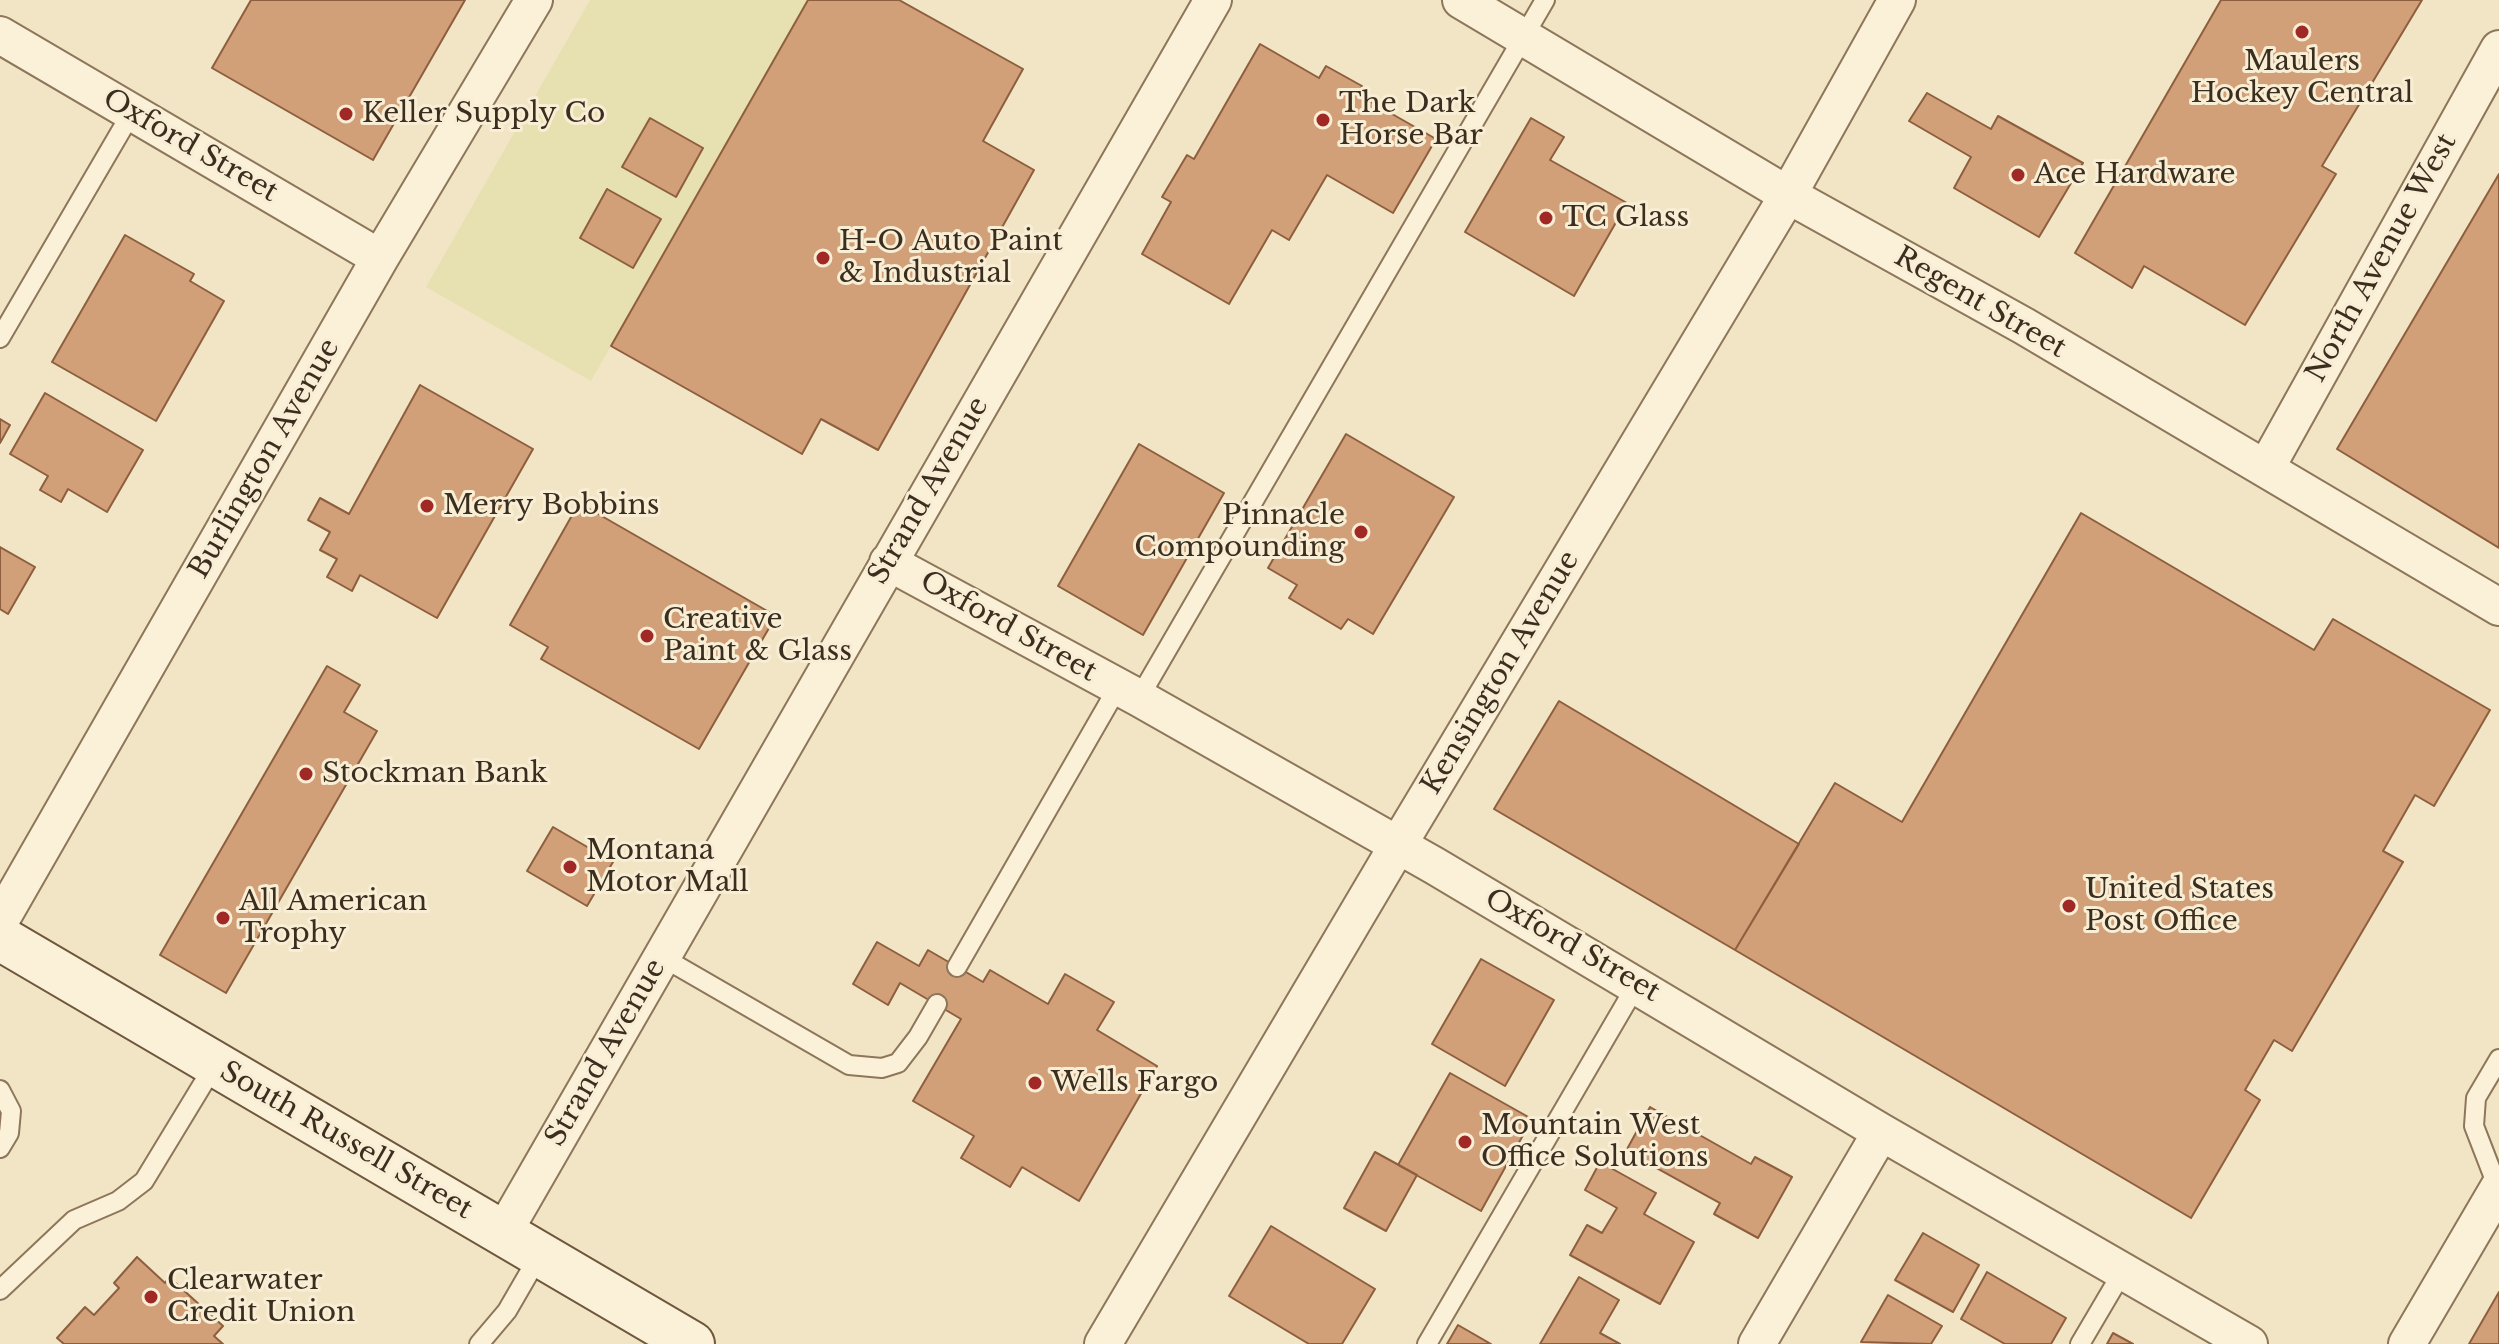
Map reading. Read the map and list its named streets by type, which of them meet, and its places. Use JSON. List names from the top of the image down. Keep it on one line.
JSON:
{"streets":{"main road":["South Russell Street"],"street":["Oxford Street","North Avenue West","Regent Street","Burlington Avenue","Strand Avenue","Kensington Avenue"]},"crossings":[["Oxford Street","Burlington Avenue"],["Oxford Street","Strand Avenue"],["Oxford Street","Kensington Avenue"],["North Avenue West","Regent Street"],["Regent Street","Kensington Avenue"],["Strand Avenue","South Russell Street"]],"places":["Maulers Hockey Central","Keller Supply Co","The Dark Horse Bar","Ace Hardware","TC Glass","H-O Auto Paint & Industrial","Merry Bobbins","Pinnacle Compounding","Creative Paint & Glass","Stockman Bank","Montana Motor Mall","United States Post Office","All American Trophy","Wells Fargo","Mountain West Office Solutions","Clearwater Credit Union"]}
